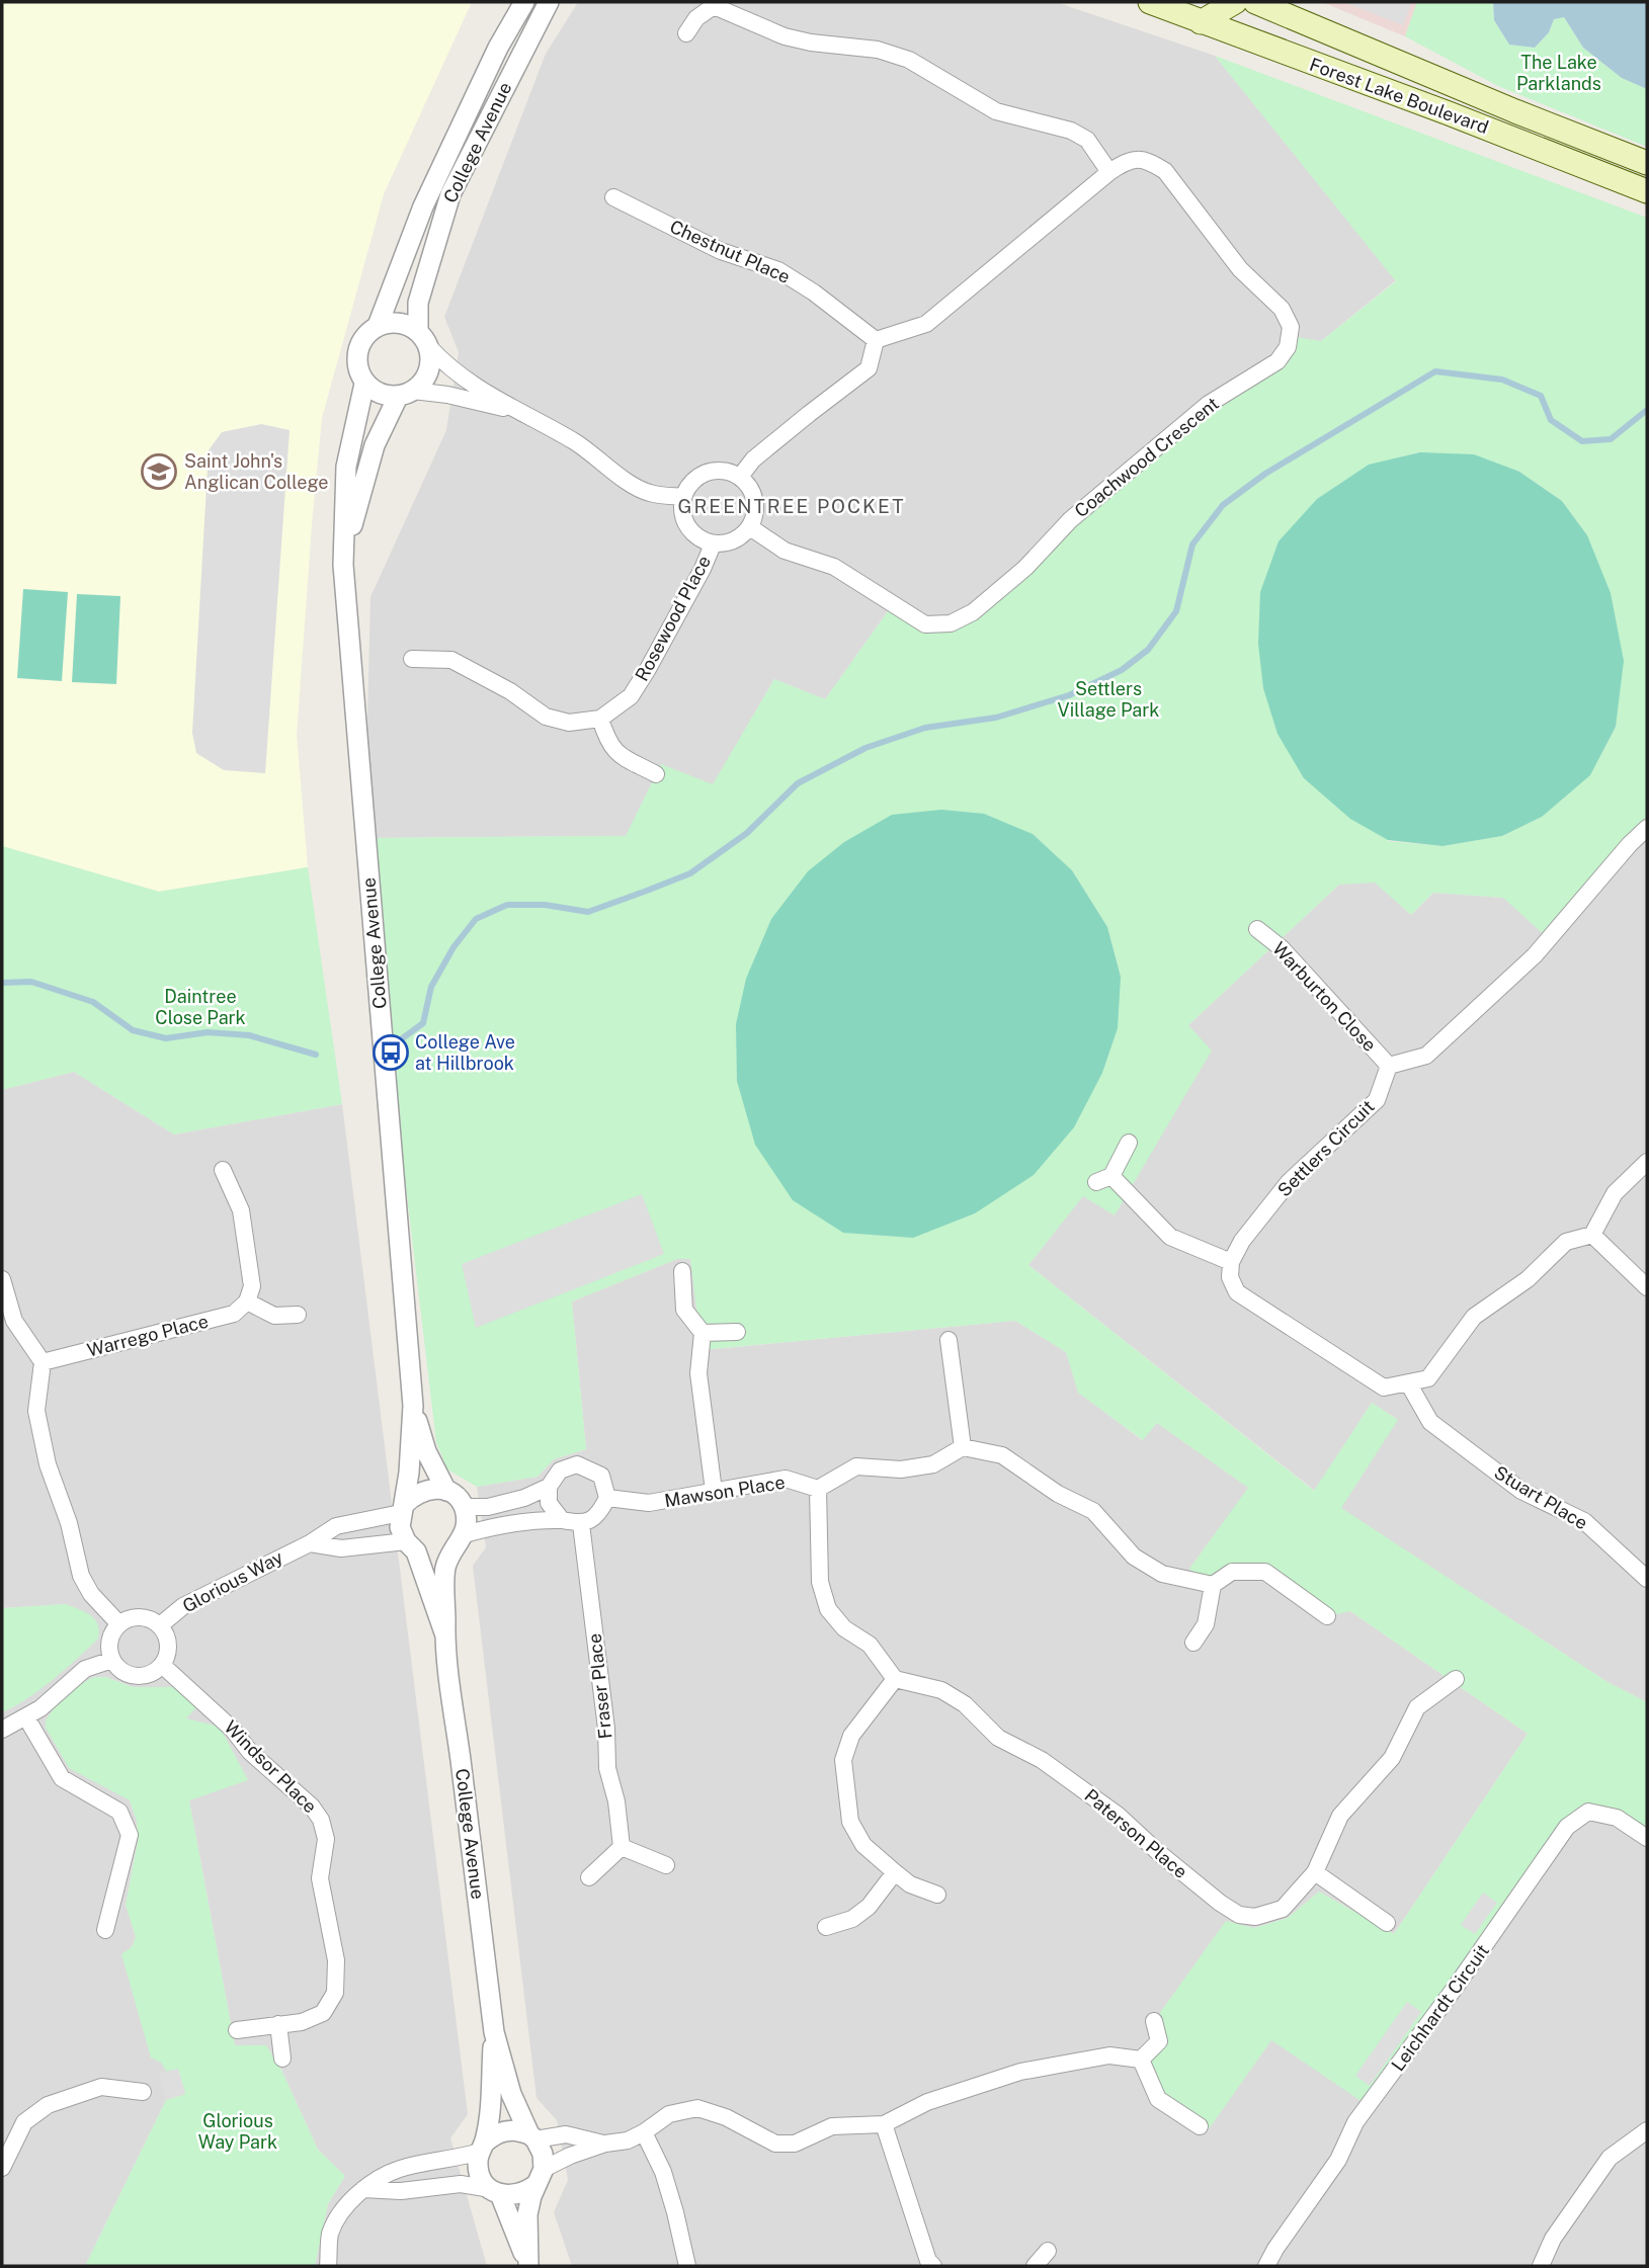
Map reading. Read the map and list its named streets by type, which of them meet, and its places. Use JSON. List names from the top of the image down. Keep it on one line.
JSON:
{"streets":{"main road":["Forest Lake Boulevard"],"street":["College Avenue","Chestnut Place","Coachwood Crescent","Rosewood Place","Warburton Close","Settlers Circuit","Warrego Place","Mawson Place","Stuart Place","Glorious Way","Fraser Place","Windsor Place","Paterson Place","Leichhardt Circuit"]},"crossings":[["College Avenue","Glorious Way"],["Chestnut Place","Coachwood Crescent"],["Coachwood Crescent","Rosewood Place"],["Warburton Close","Settlers Circuit"],["Mawson Place","Fraser Place"],["Glorious Way","Windsor Place"]],"districts":["GREENTREE POCKET"],"parks":["The Lake Parklands","Settlers Village Park","Daintree Close Park","Glorious Way Park"],"places":{"school or university":["Saint John's Anglican College"],"bus stop":["College Ave at Hillbrook"]}}
